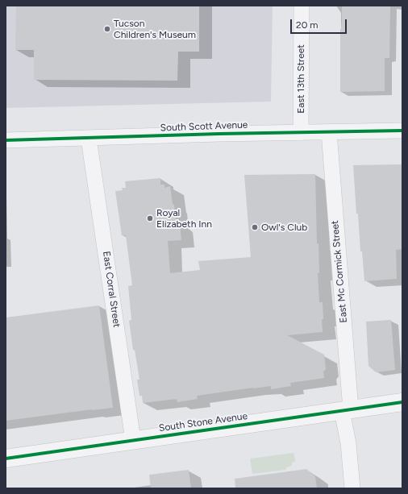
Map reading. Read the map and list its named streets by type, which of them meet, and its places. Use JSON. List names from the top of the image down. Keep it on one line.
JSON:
{"streets":{"street":["East 13th Street","South Scott Avenue","East Mc Cormick Street","East Corral Street","South Stone Avenue"]},"crossings":[["East 13th Street","South Scott Avenue"],["South Scott Avenue","East Mc Cormick Street"],["South Scott Avenue","East Corral Street"],["East Mc Cormick Street","South Stone Avenue"],["East Corral Street","South Stone Avenue"]],"places":["Tucson Children's Museum","Royal Elizabeth Inn","Owl's Club"],"scale_bar":"20 m"}
